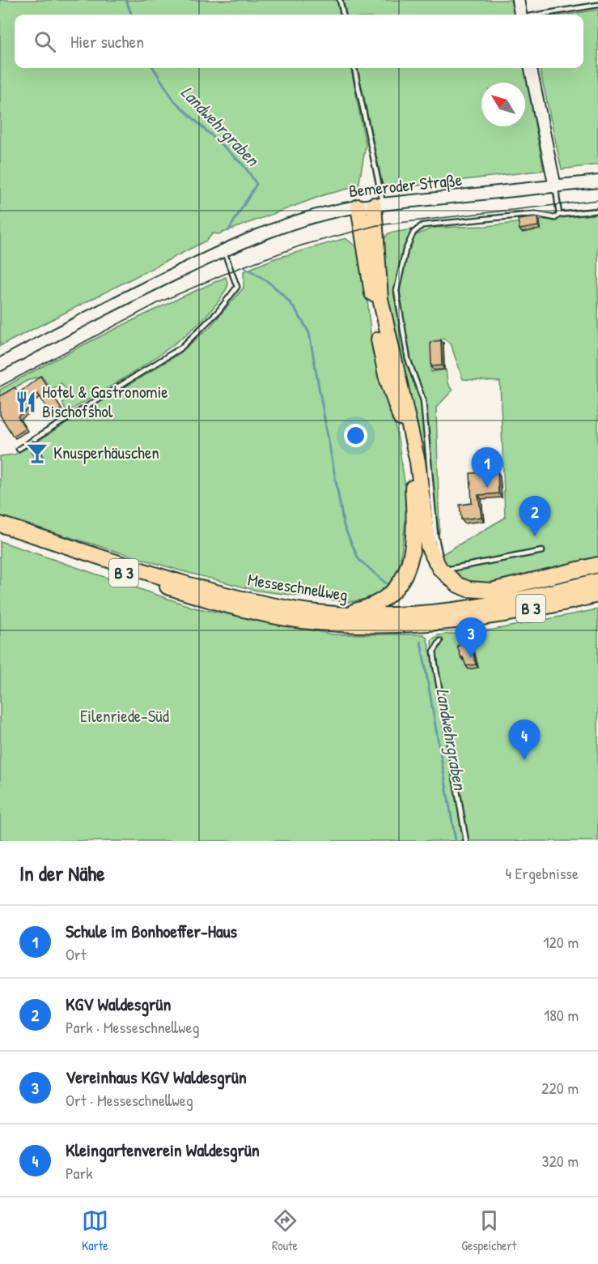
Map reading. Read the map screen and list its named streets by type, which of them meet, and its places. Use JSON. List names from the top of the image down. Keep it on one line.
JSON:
{"streets":{"highway":["B 3","Messeschnellweg"],"main road":["Bemeroder Straße"]},"water":["Landwehrgraben"],"parks":["Eilenriede-Süd"],"places":{"restaurant":["Hotel & Gastronomie Bischofshol"],"bar":["Knusperhäuschen"]},"north":"top left","page":{"search":"Hier suchen","pins":["1","2","3","4"],"heading":["In der Nähe","4 Ergebnisse"],"list":[{"mark":"1","name":"Schule im Bonhoeffer-Haus","note":"Ort","value":"120 m"},{"mark":"2","name":"KGV Waldesgrün","note":"Park · Messeschnellweg","value":"180 m"},{"mark":"3","name":"Vereinhaus KGV Waldesgrün","note":"Ort · Messeschnellweg","value":"220 m"},{"mark":"4","name":"Kleingartenverein Waldesgrün","note":"Park","value":"320 m"}],"nav":["Karte","Route","Gespeichert"]}}
